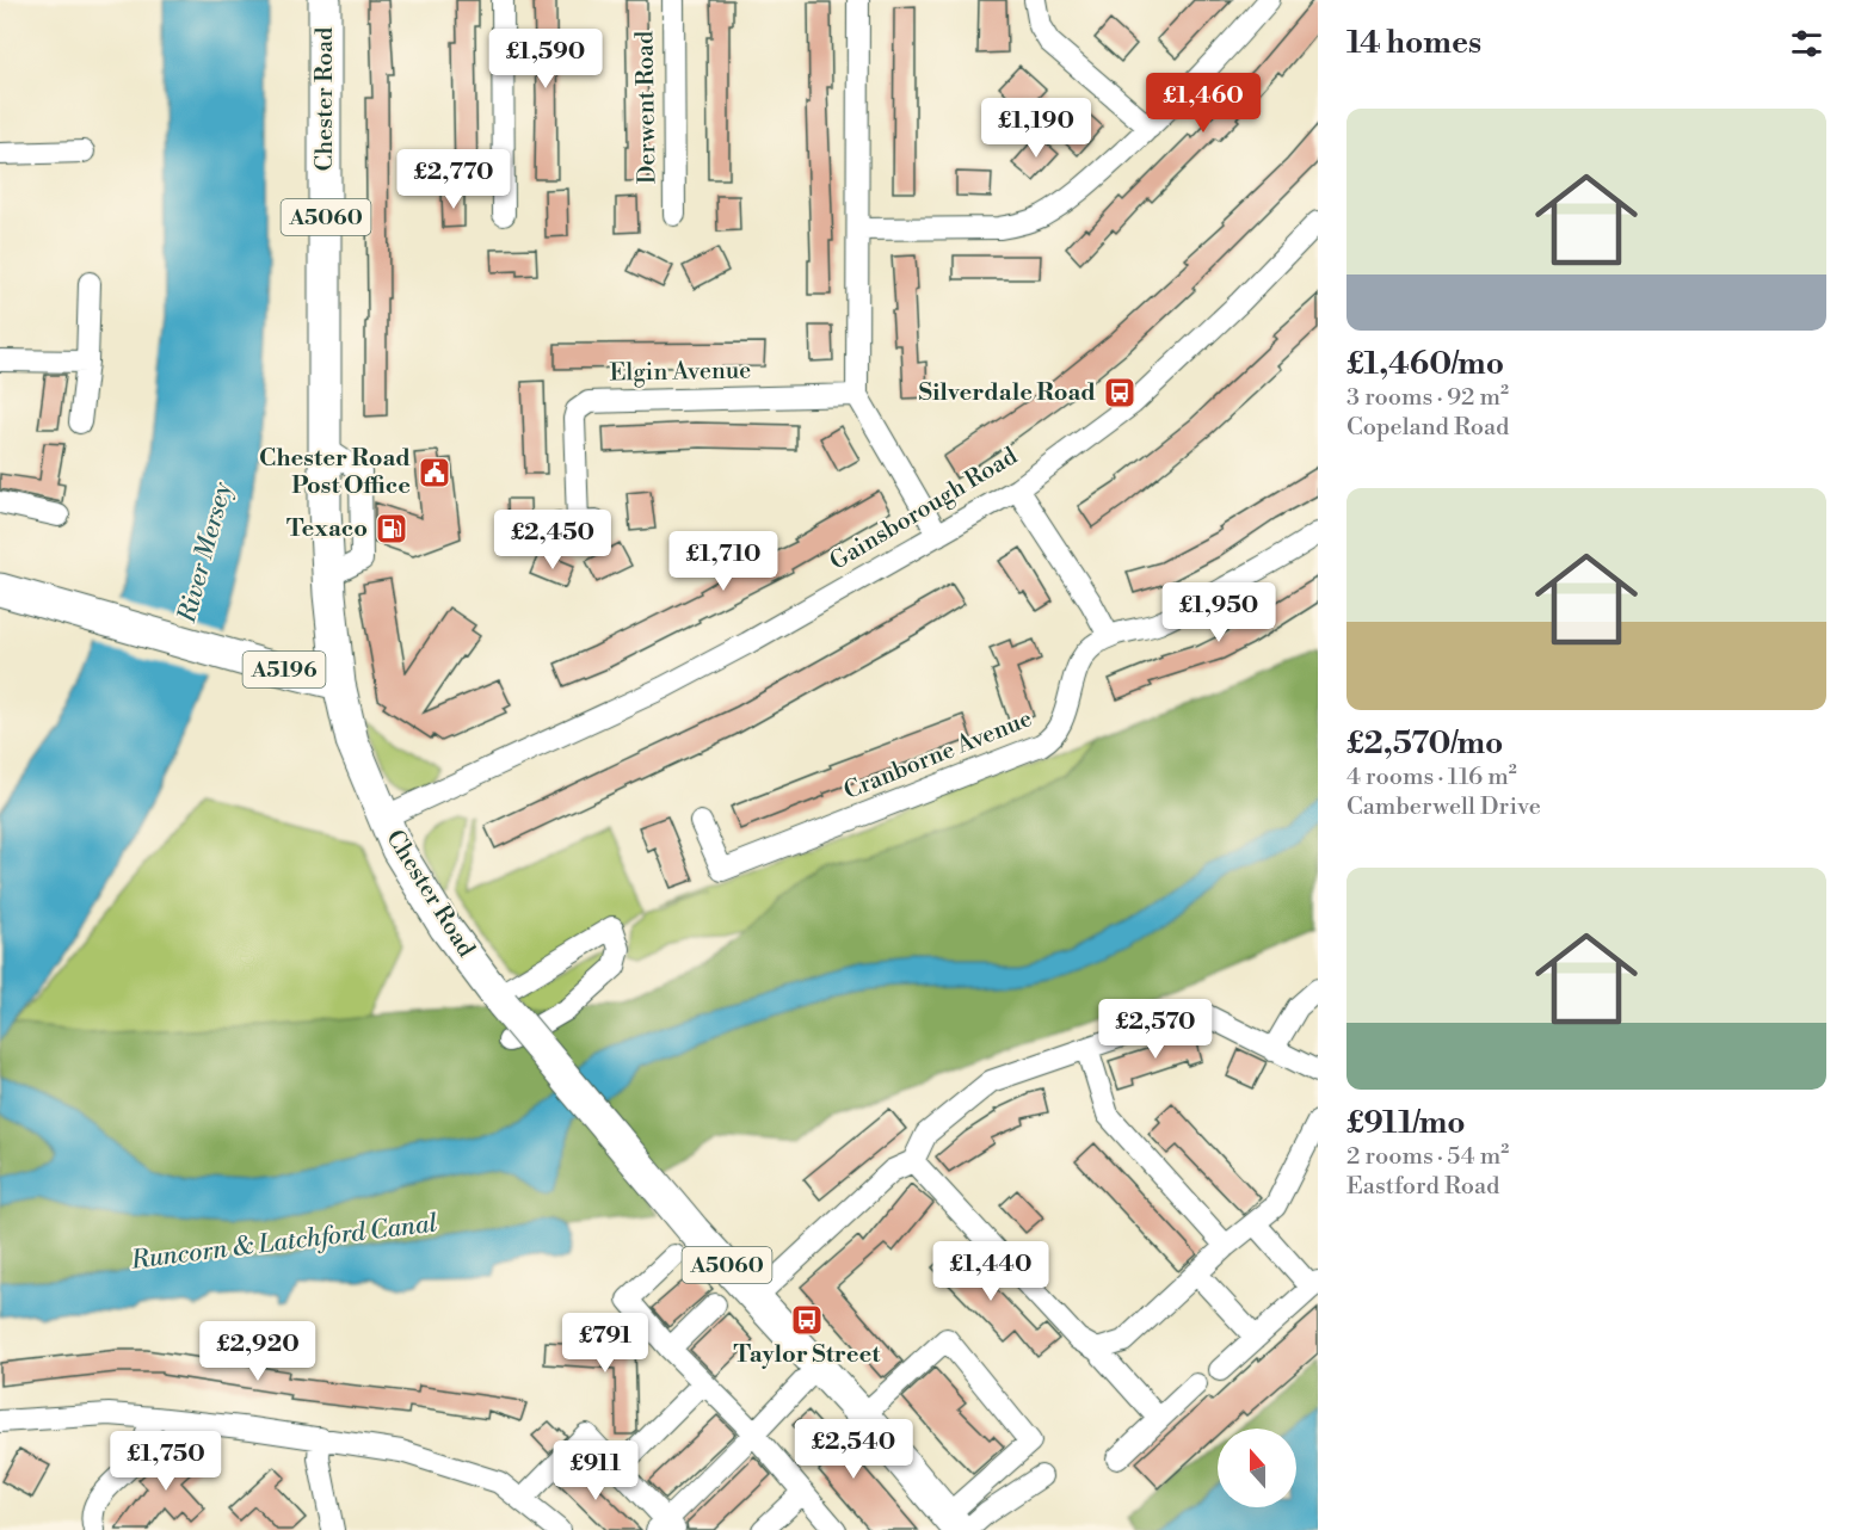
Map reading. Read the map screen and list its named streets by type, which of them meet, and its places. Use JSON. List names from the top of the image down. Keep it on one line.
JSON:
{"streets":{"highway":["Chester Road","A5060","A5196"],"street":["Derwent Road","Elgin Avenue","Gainsborough Road","Cranborne Avenue"]},"crossings":[["Chester Road","Gainsborough Road"],["Chester Road","A5196"]],"water":["River Mersey","Runcorn & Latchford Canal"],"places":{"bus stop":["Silverdale Road","Taylor Street"],"public building":["Chester Road Post Office"],"fuel station":["Texaco"]},"north":"top","page":{"heading":"14 homes","price":["£1,590","£1,460","£1,190","£2,770","£2,450","£1,710","£1,950","£2,570","£1,440","£791","£2,920","£2,540","£1,750","£911"],"list":[{"name":"£1,460/mo","note":"3 rooms · 92 m² · Copeland Road"},{"name":"£2,570/mo","note":"4 rooms · 116 m² · Camberwell Drive"},{"name":"£911/mo","note":"2 rooms · 54 m² · Eastford Road"}]}}
